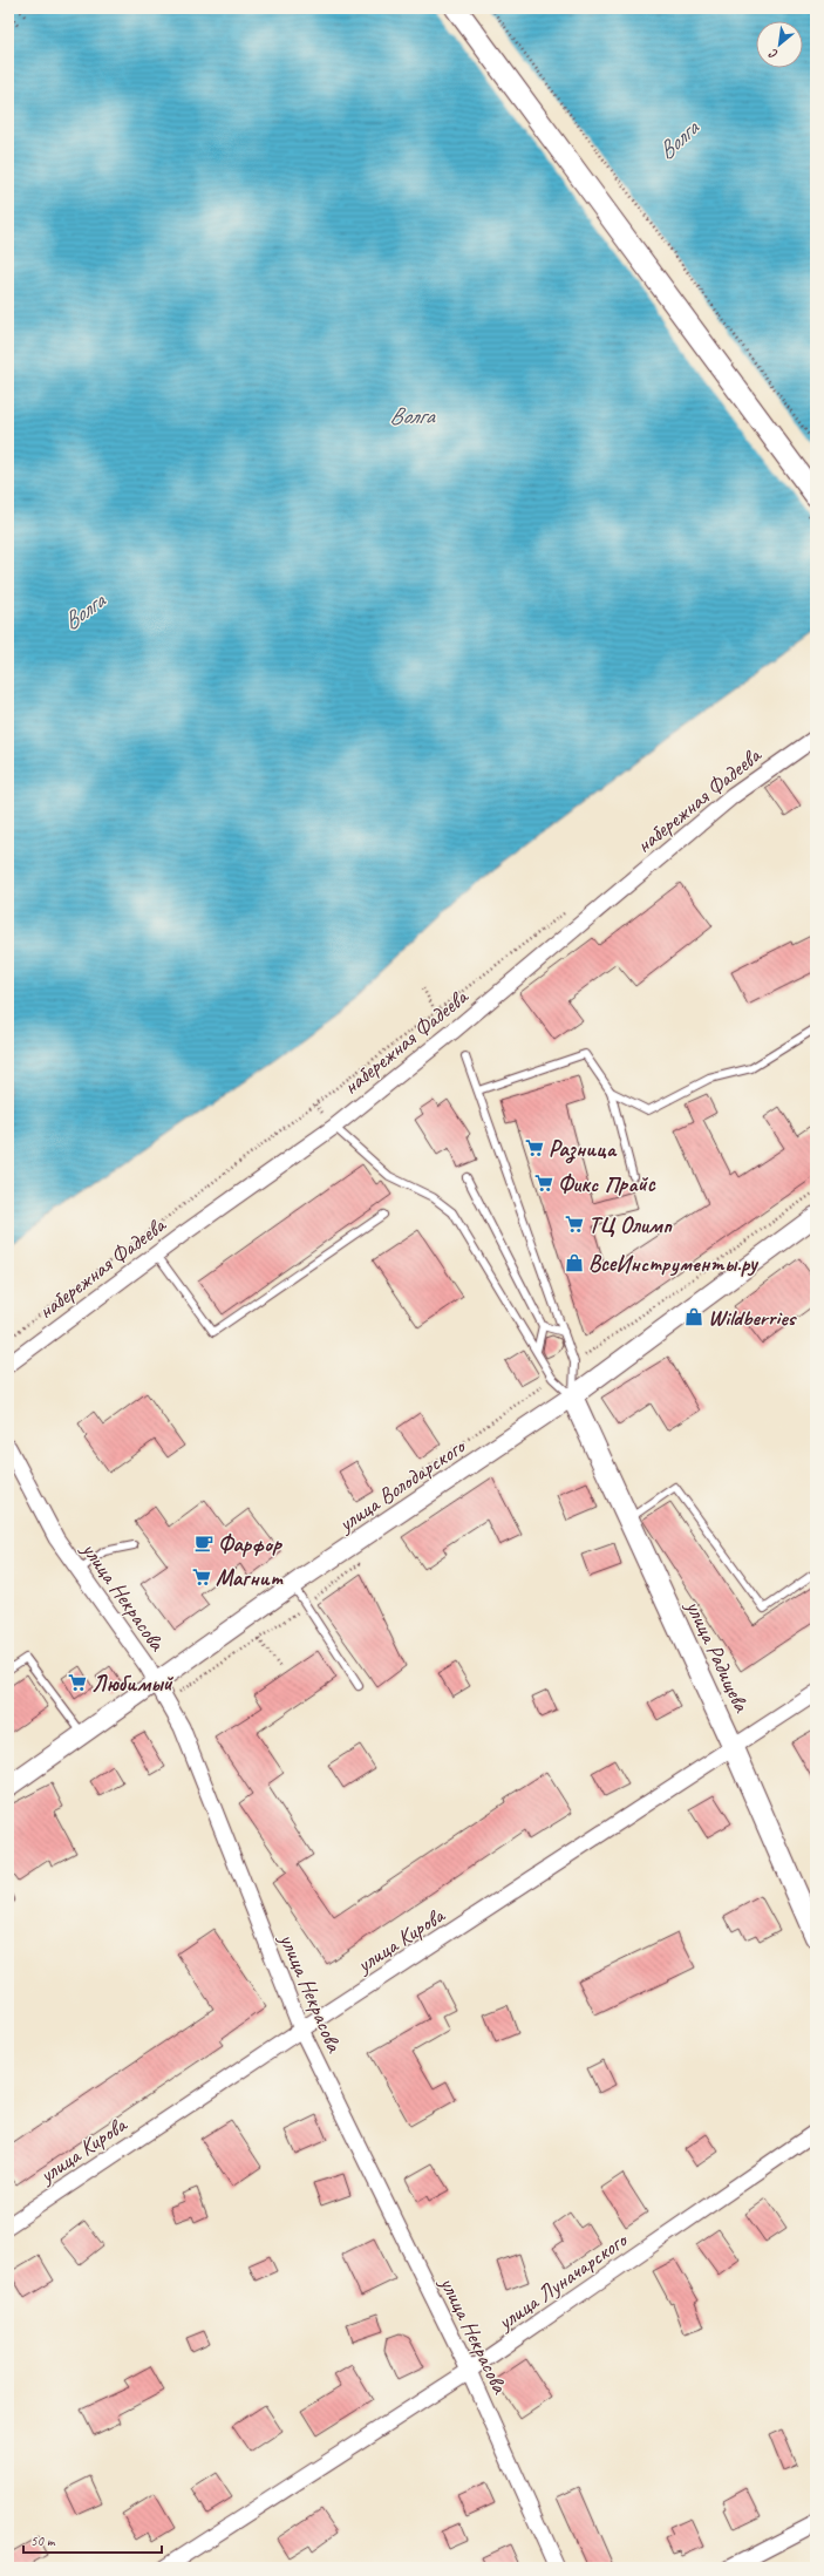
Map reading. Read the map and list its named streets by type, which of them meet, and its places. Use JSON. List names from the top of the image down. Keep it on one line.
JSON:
{"streets":{"main road":["улица Радищева"],"street":["набережная Фадеева","улица Володарского","улица Некрасова","улица Кирова","улица Луначарского"]},"crossings":[["улица Володарского","улица Некрасова"],["улица Володарского","улица Радищева"],["улица Некрасова","улица Кирова"],["улица Некрасова","улица Луначарского"],["улица Радищева","улица Кирова"]],"water":["Волга"],"places":{"supermarket":["Разница","Фикс Прайс","ТЦ Олимп","Магнит","Любимый"],"shop":["ВсеИнструменты.ру","Wildberries"],"cafe":["Фарфор"]},"scale_bar":"50 m","north":"bottom left"}
